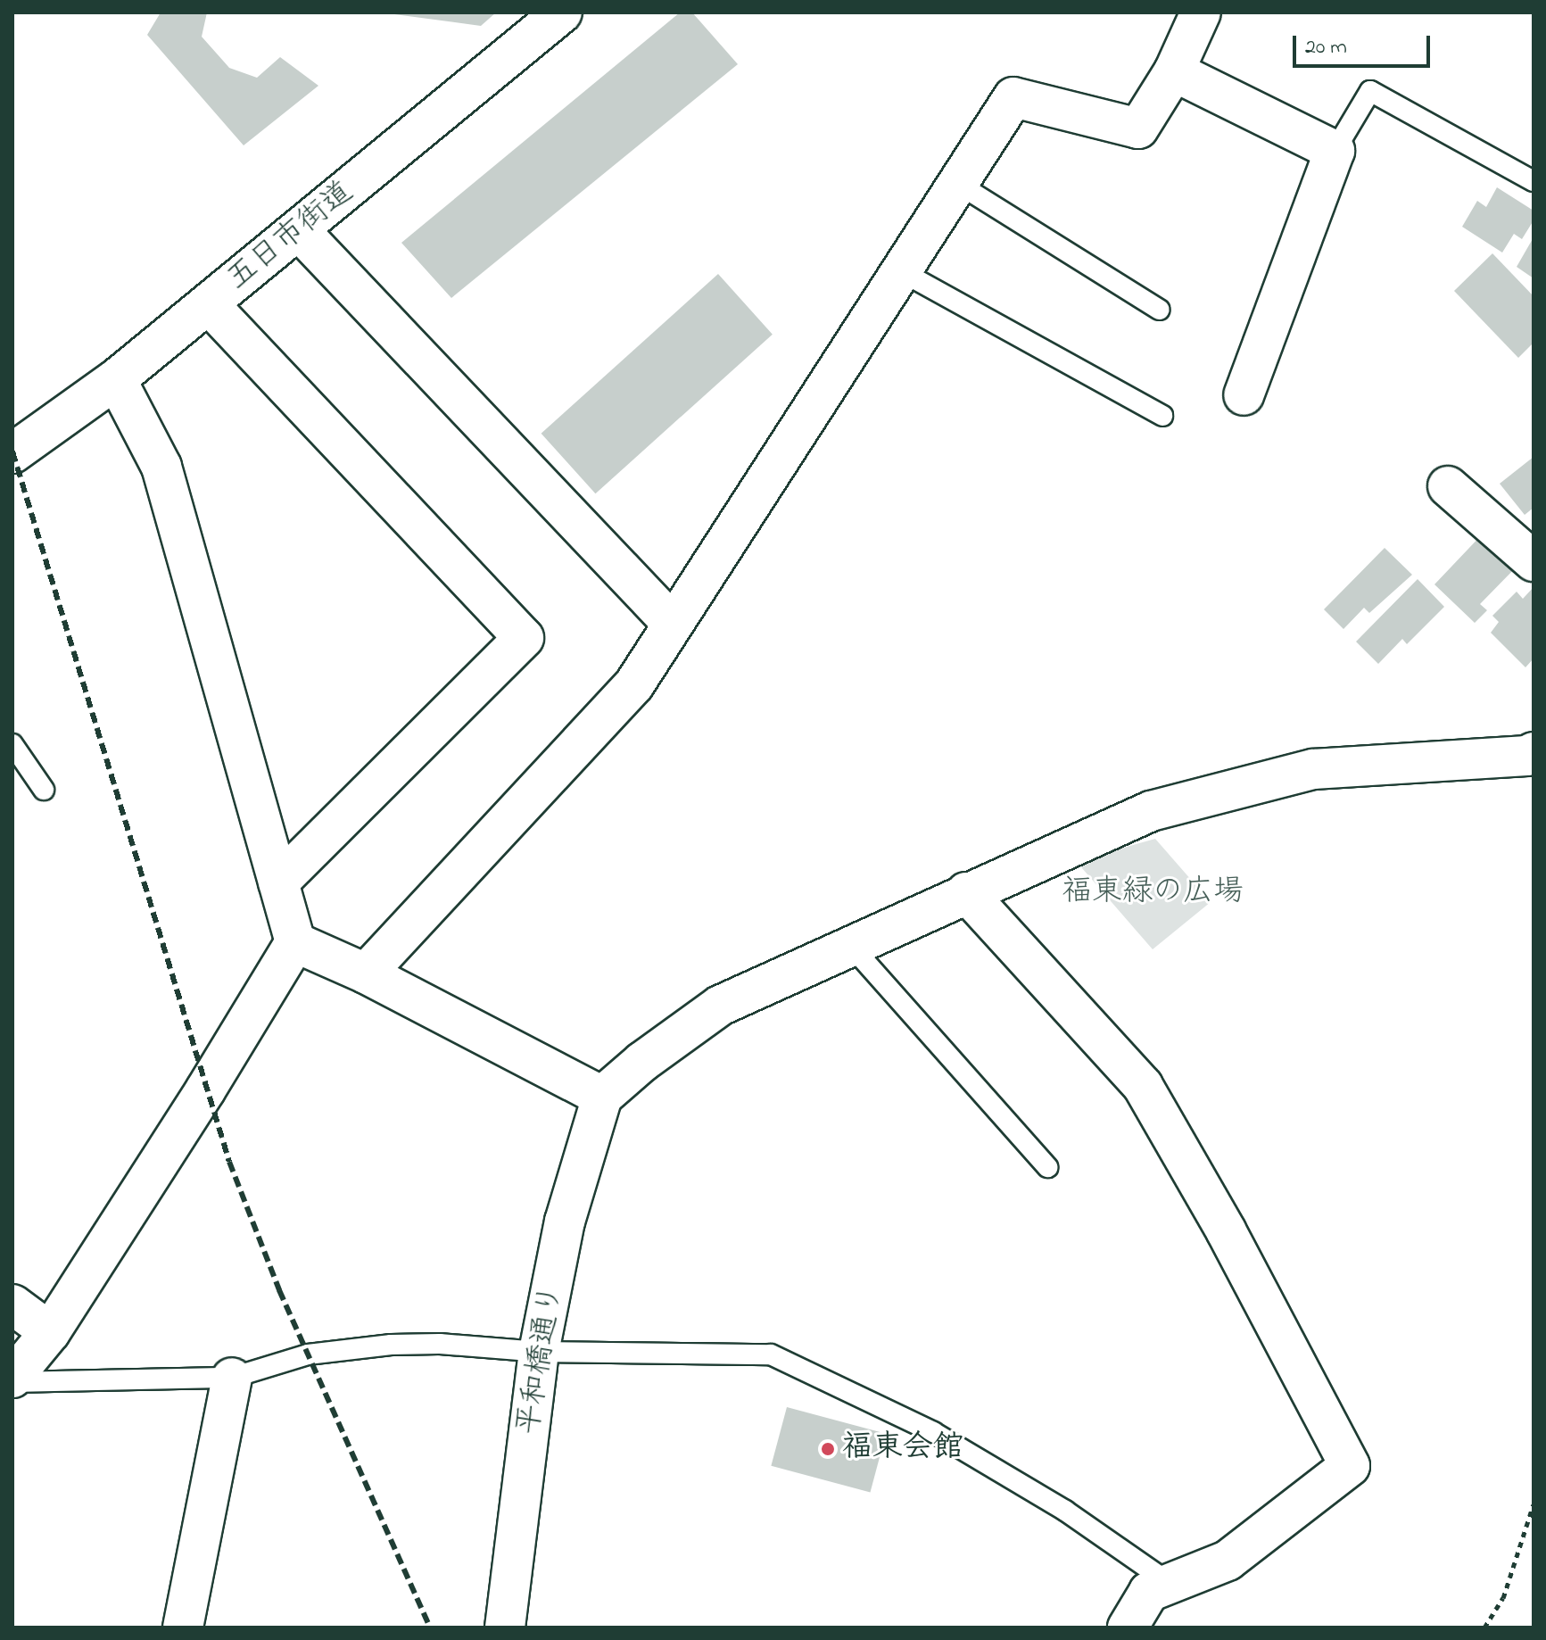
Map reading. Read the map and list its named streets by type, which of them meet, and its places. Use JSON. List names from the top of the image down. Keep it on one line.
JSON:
{"streets":{"street":["五日市街道","平和橋通り"]},"parks":["福東緑の広場"],"places":["福東会館"],"scale_bar":"20 m"}
